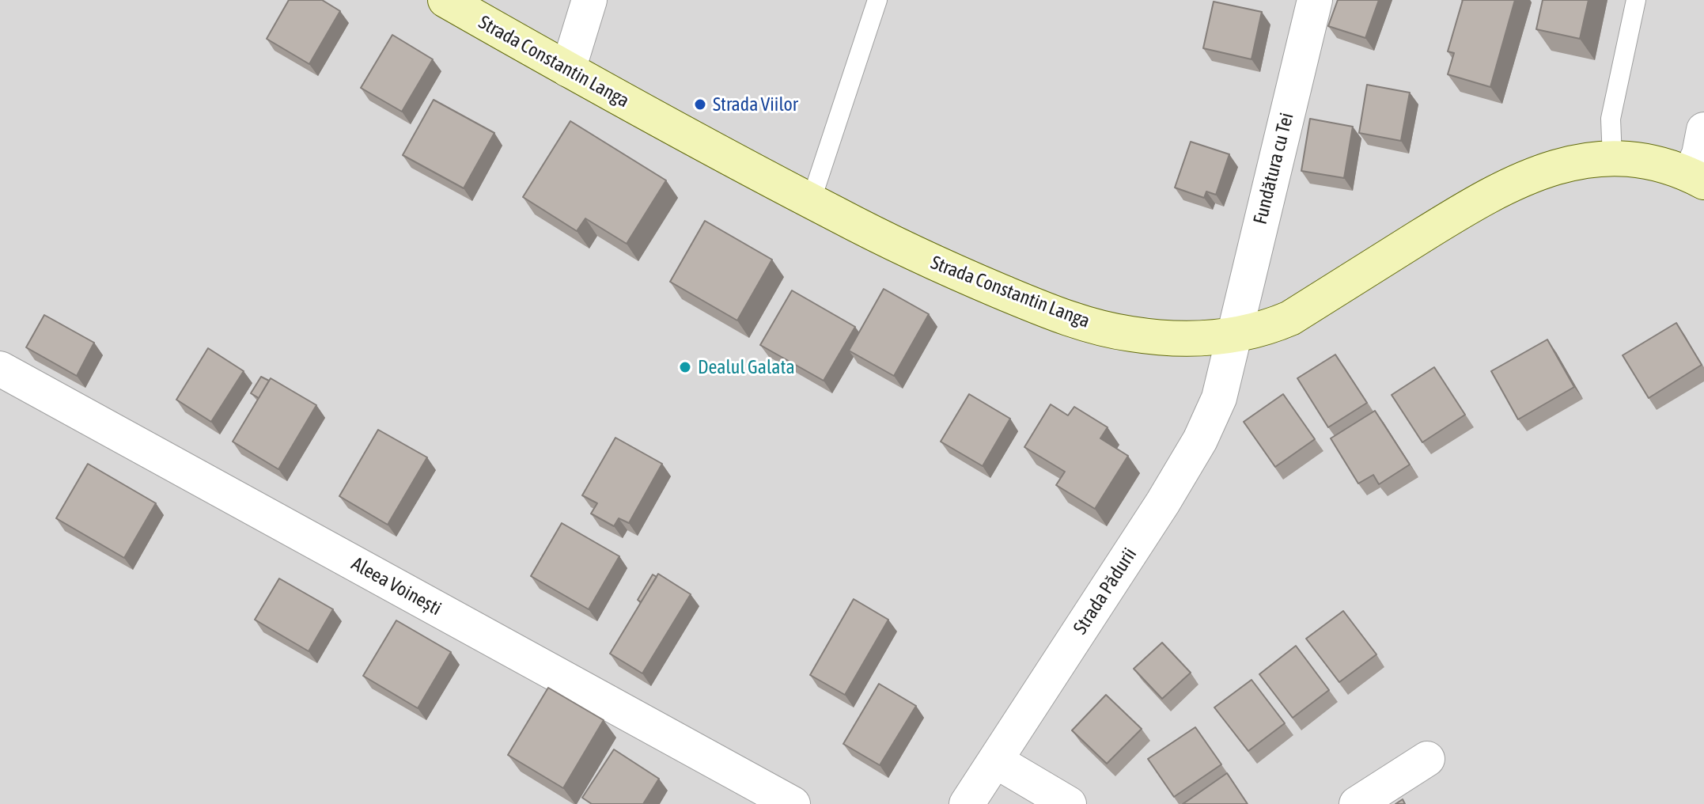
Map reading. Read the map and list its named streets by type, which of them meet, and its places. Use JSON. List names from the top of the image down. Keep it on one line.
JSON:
{"streets":{"main road":["Strada Constantin Langa"],"street":["Fundătura cu Tei","Aleea Voinești","Strada Pădurii"]},"crossings":[["Strada Constantin Langa","Fundătura cu Tei"],["Strada Constantin Langa","Strada Pădurii"],["Fundătura cu Tei","Strada Pădurii"]],"places":["Strada Viilor","Dealul Galata"]}
